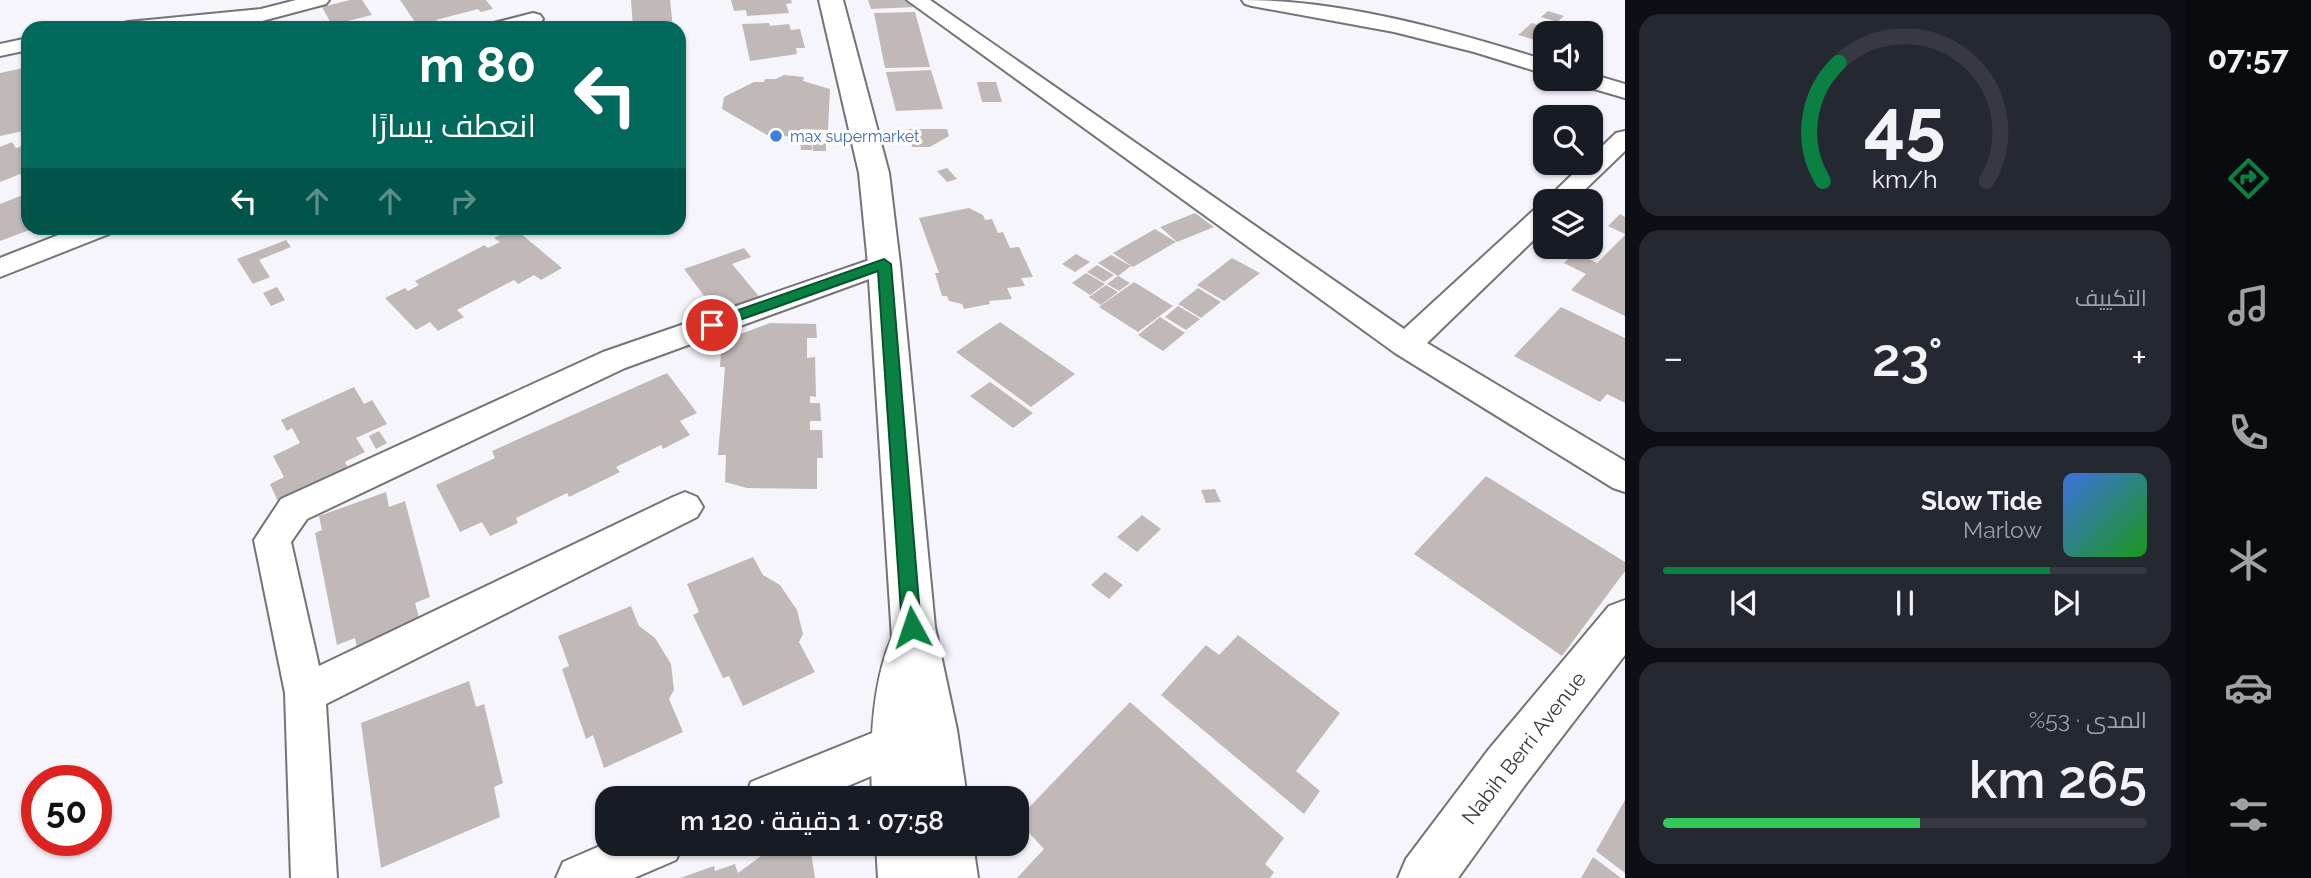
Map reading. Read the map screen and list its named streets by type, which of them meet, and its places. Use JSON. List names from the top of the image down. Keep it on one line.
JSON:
{"streets":{"main road":["Nabih Berri Avenue"]},"places":["max supermarket"],"page":{"tabs":"07:57","turn":["80 m","انعطف يسارًا"],"tile":["التكييف",["المدى · 53%","265 km"]],"heat":["−","23°","+"],"song":["Slow Tide","Marlow"],"limit":"50","trip":"07:58 · 1 دقيقة · 120 m","gauge":["45","km/h"]}}
